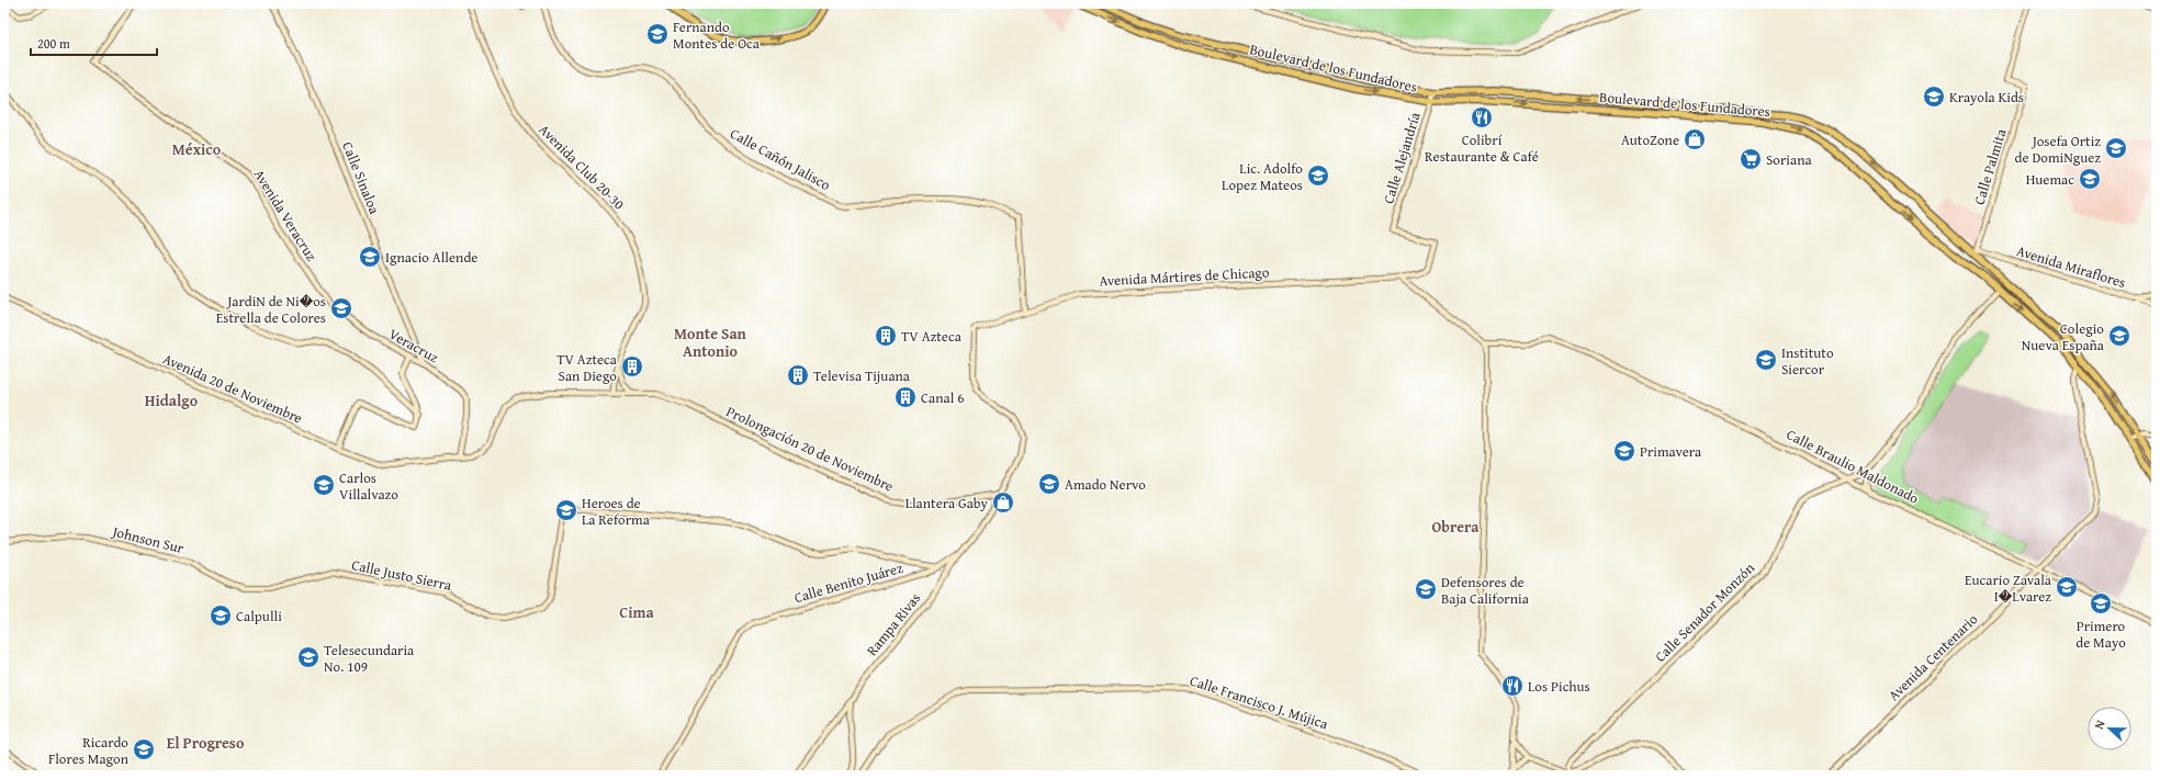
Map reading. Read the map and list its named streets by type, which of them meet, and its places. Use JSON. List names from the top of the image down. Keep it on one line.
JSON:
{"streets":{"main road":["Boulevard de los Fundadores"],"street":["Calle Alejandría","Calle Cañón Jalisco","Avenida Club 20-30","Calle Palmita","Calle Sinaloa","Avenida Veracruz","Avenida Miraflores","Avenida Mártires de Chicago","Veracruz","Avenida 20 de Noviembre","Prolongación 20 de Noviembre","Calle Braulio Maldonado","Johnson Sur","Calle Justo Sierra","Calle Benito Juárez","Calle Senador Monzón","Rampa Rivas","Avenida Centenario","Calle Francisco J. Mújica"]},"crossings":[["Boulevard de los Fundadores","Calle Alejandría"],["Boulevard de los Fundadores","Calle Palmita"],["Boulevard de los Fundadores","Avenida Miraflores"],["Boulevard de los Fundadores","Calle Senador Monzón"],["Boulevard de los Fundadores","Avenida Centenario"],["Calle Alejandría","Avenida Mártires de Chicago"],["Calle Cañón Jalisco","Avenida Mártires de Chicago"],["Calle Palmita","Avenida Miraflores"],["Calle Sinaloa","Veracruz"],["Avenida Veracruz","Veracruz"],["Avenida Mártires de Chicago","Calle Benito Juárez"],["Veracruz","Avenida 20 de Noviembre"],["Avenida 20 de Noviembre","Prolongación 20 de Noviembre"],["Prolongación 20 de Noviembre","Calle Benito Juárez"],["Calle Braulio Maldonado","Calle Senador Monzón"],["Calle Braulio Maldonado","Avenida Centenario"],["Johnson Sur","Calle Justo Sierra"],["Calle Justo Sierra","Calle Benito Juárez"],["Calle Benito Juárez","Rampa Rivas"]],"districts":["México","Monte San Antonio","Hidalgo","Obrera","Cima","El Progreso"],"places":{"school or university":["Fernando Montes de Oca","Krayola Kids","Josefa Ortiz de DomiNguez","Lic. Adolfo Lopez Mateos","Huemac","Ignacio Allende","JardiN de Ni�os Estrella de Colores","Colegio Nueva España","Instituto Siercor","Primavera","Amado Nervo","Carlos Villalvazo","Heroes de La Reforma","Eucario Zavala I�Lvarez","Defensores de Baja California","Primero de Mayo","Calpulli","Telesecundaria No. 109","Ricardo Flores Magon"],"restaurant":["Colibrí Restaurante & Café","Los Pichus"],"shop":["AutoZone","Llantera Gaby"],"supermarket":["Soriana"],"building":["TV Azteca","TV Azteca San Diego","Televisa Tijuana","Canal 6"]},"scale_bar":"200 m","north":"left"}
